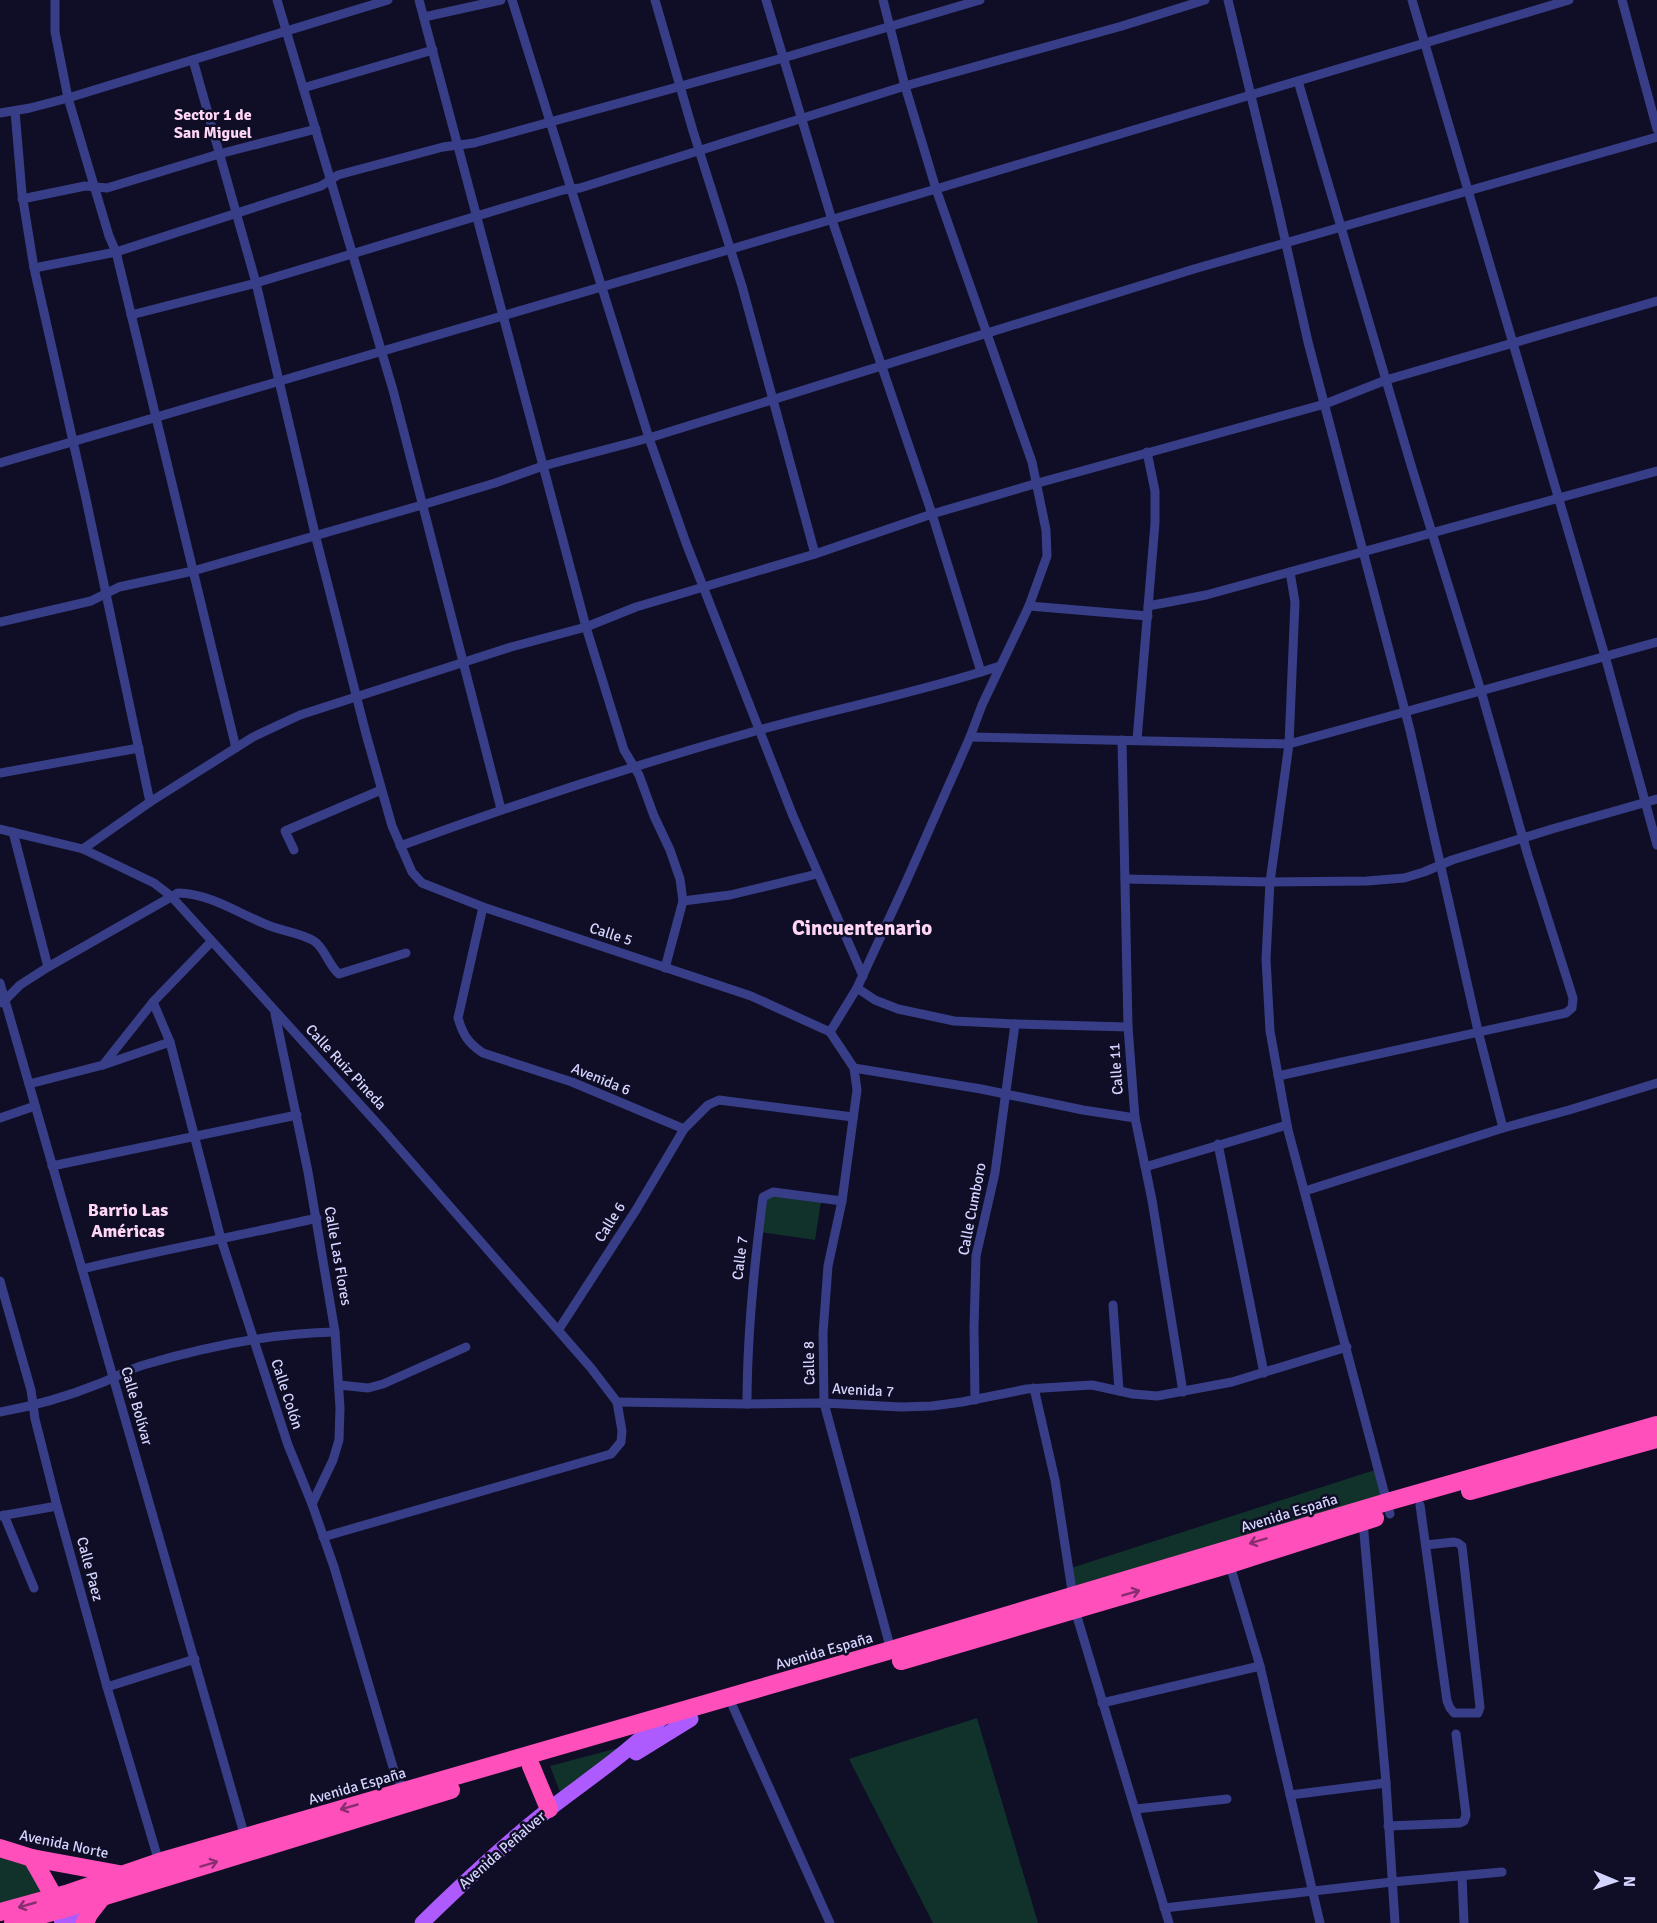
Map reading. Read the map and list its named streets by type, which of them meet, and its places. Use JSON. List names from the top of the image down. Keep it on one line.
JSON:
{"streets":{"highway":["Avenida España","Avenida Norte"],"main road":["Avenida Peñalver"],"street":["Calle 5","Calle Ruiz Pineda","Calle 11","Avenida 6","Calle Cumboro","Calle 6","Calle Las Flores","Calle 7","Calle 8","Avenida 7","Calle Colón","Calle Bolívar","Calle Paez"]},"crossings":[["Calle 5","Avenida 6"],["Calle Ruiz Pineda","Calle 6"],["Calle Ruiz Pineda","Calle Las Flores"],["Calle Ruiz Pineda","Avenida 7"],["Calle 11","Avenida 7"],["Avenida 6","Calle 6"],["Calle Cumboro","Avenida 7"],["Calle Las Flores","Calle Colón"],["Calle 7","Calle 8"],["Calle 7","Avenida 7"],["Calle 8","Avenida 7"],["Calle 8","Avenida España"],["Calle Colón","Avenida España"],["Calle Bolívar","Avenida España"],["Avenida España","Calle Paez"],["Avenida España","Avenida Norte"]],"districts":["Sector 1 de San Miguel","Cincuentenario","Barrio Las Américas"],"north":"right"}
